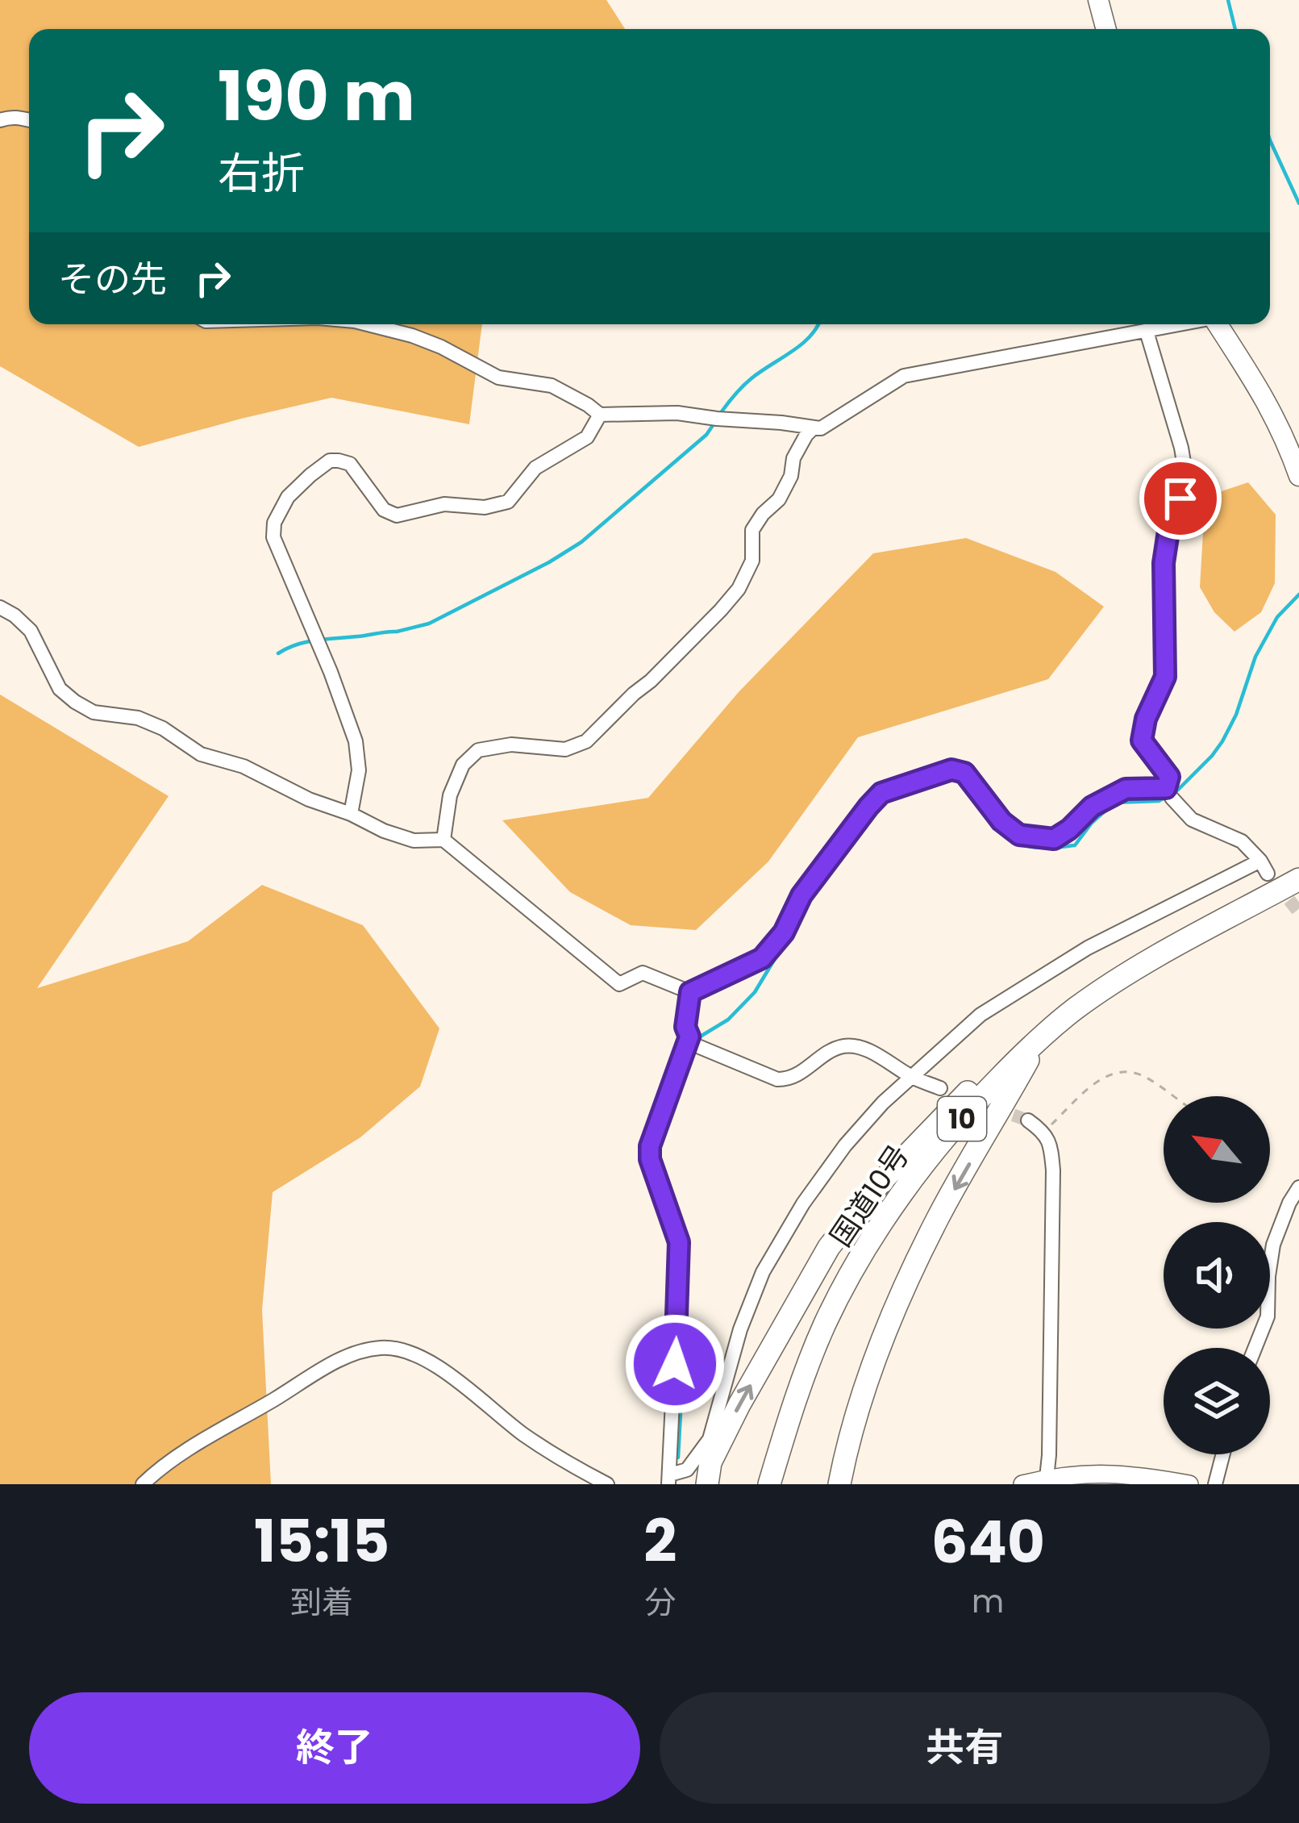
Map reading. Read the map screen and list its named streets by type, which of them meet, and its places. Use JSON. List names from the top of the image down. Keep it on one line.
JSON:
{"streets":{"highway":["10","国道10号"]},"north":"top left","page":{"turn":["190 m","右折"],"then":"その先","eta":["15:15","到着","2","分","640","m"],"buttons":["終了","共有"]}}
